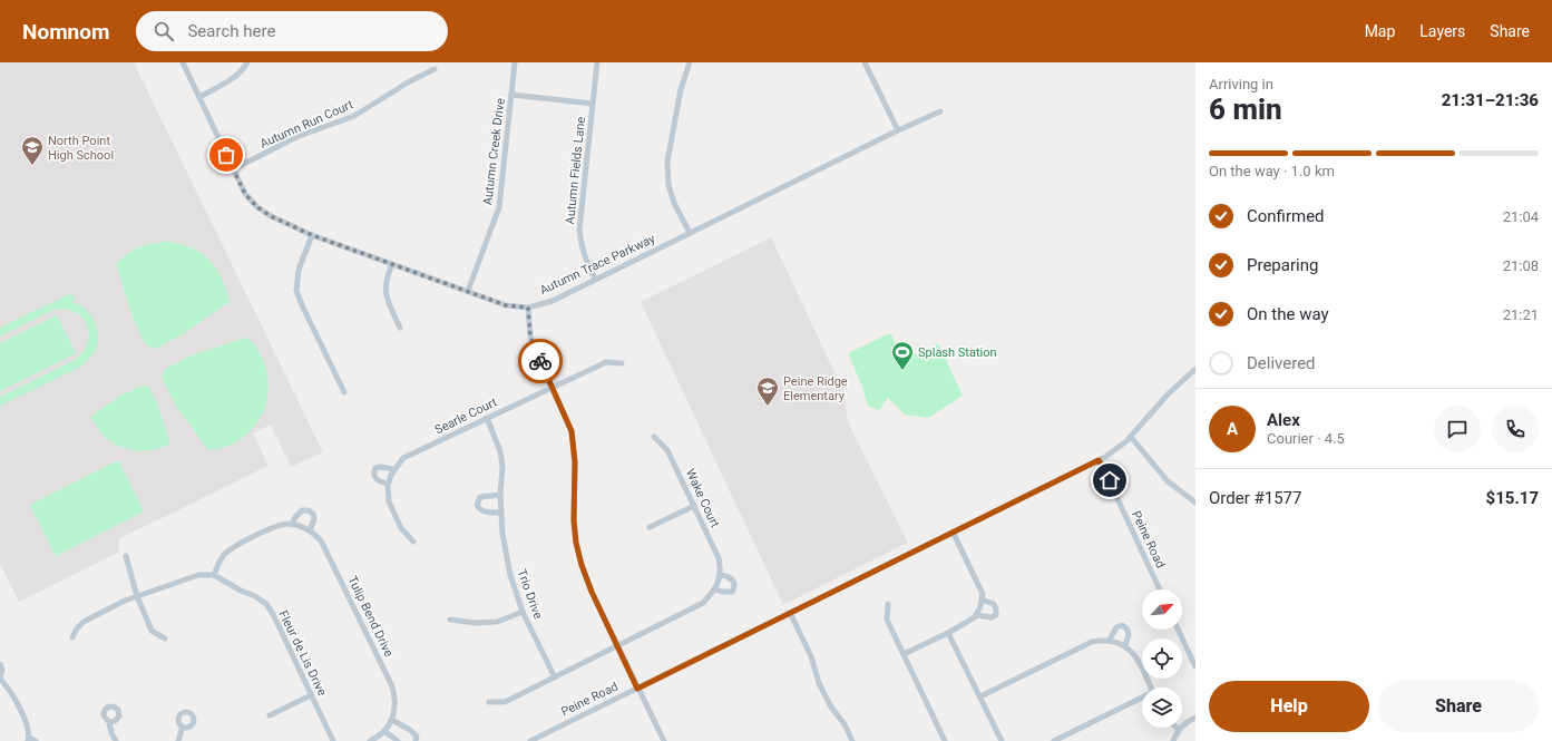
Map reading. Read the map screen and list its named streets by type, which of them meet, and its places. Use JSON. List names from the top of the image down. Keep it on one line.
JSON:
{"streets":{"street":["Autumn Run Court","Autumn Creek Drive","Autumn Fields Lane","Autumn Trace Parkway","Searle Court","Wake Court","Peine Road","Trio Drive","Tulip Bend Drive","Fleur de Lis Drive"]},"crossings":[["Autumn Run Court","Autumn Trace Parkway"],["Autumn Creek Drive","Autumn Trace Parkway"],["Autumn Fields Lane","Autumn Trace Parkway"],["Searle Court","Trio Drive"],["Wake Court","Trio Drive"]],"places":{"school or university":["North Point High School","Peine Ridge Elementary"],"sports":["Splash Station"]},"north":"top right","page":{"header":"Nomnom","search":"Search here","nav":["Map","Layers","Share"],"heading":["6 min","Arriving in","21:31–21:36"],"panel":["Alex","Courier · 4.5","Order #1577","$15.17"],"bar":"On the way · 1.0 km","list":[["Confirmed","21:04"],["Preparing","21:08"],["On the way","21:21"],"Delivered"],"round":"A","buttons":["Help","Share"]}}
